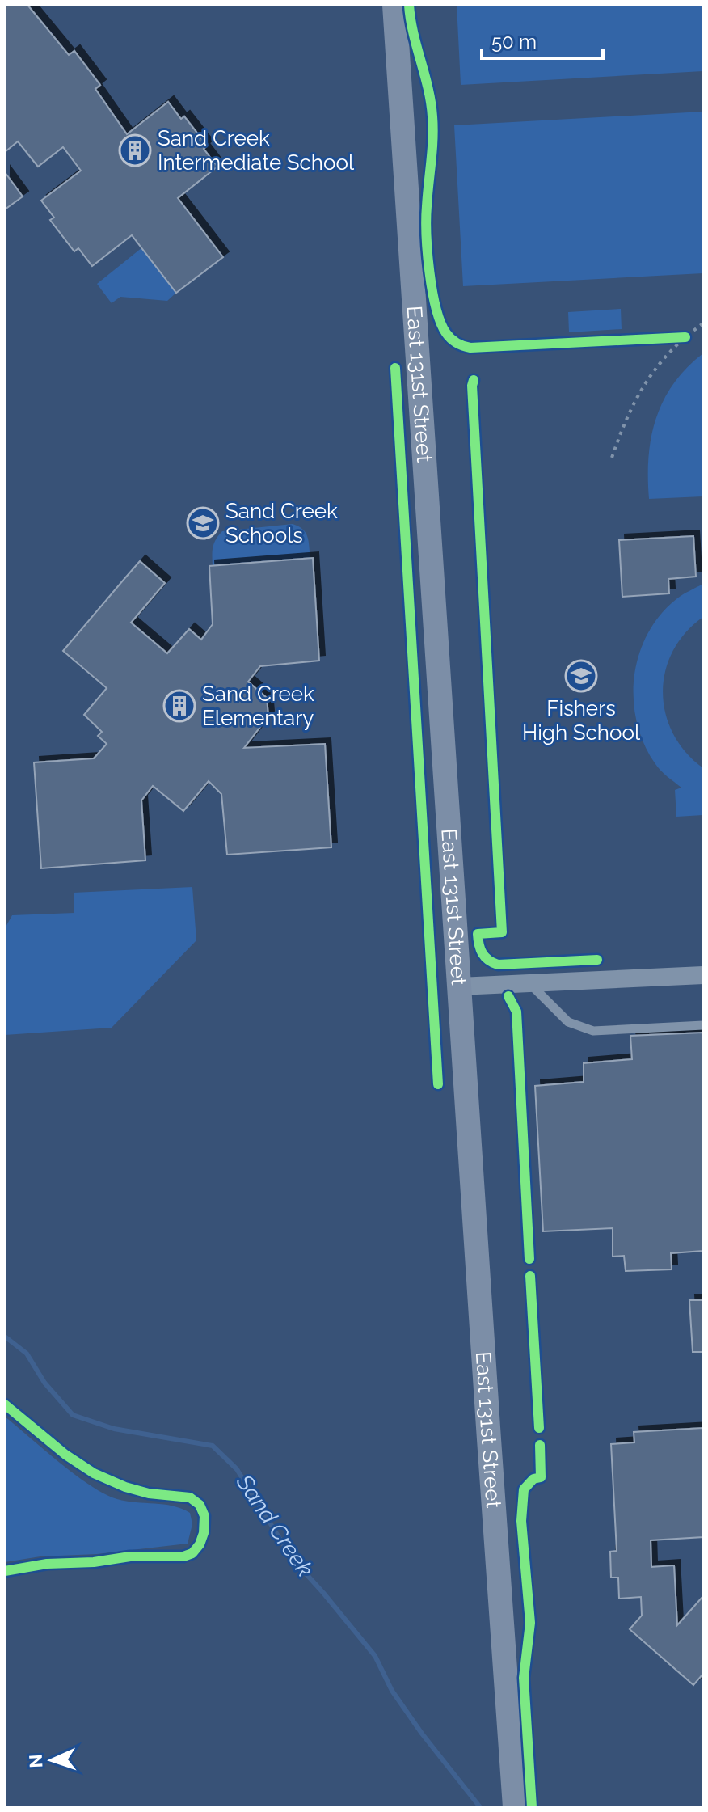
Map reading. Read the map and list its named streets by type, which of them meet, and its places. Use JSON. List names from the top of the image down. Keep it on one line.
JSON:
{"streets":{"street":["East 131st Street"]},"water":["Sand Creek"],"places":{"building":["Sand Creek Intermediate School","Sand Creek Elementary"],"school or university":["Sand Creek Schools","Fishers High School"]},"scale_bar":"50 m","north":"left"}
